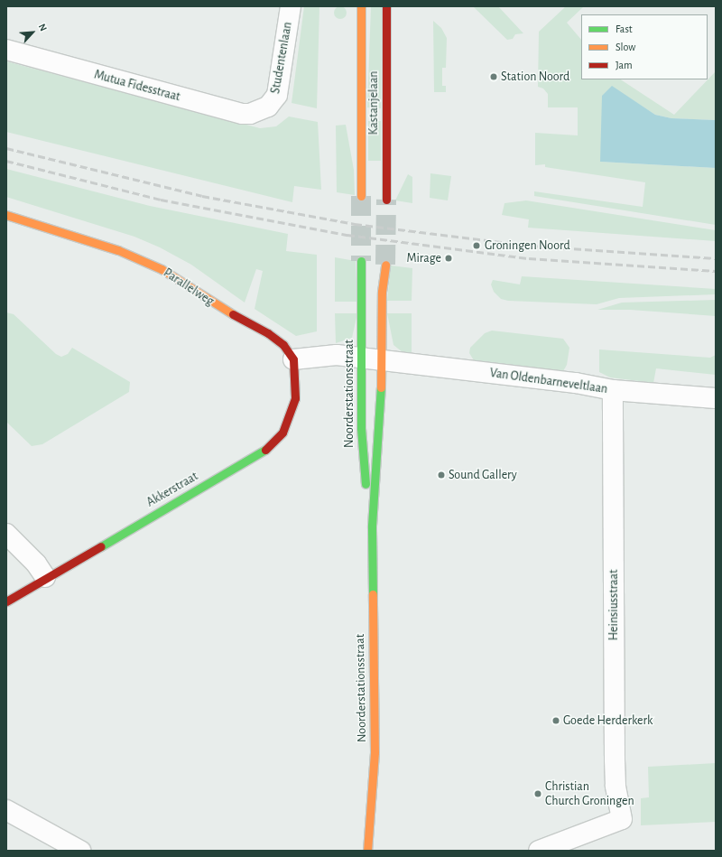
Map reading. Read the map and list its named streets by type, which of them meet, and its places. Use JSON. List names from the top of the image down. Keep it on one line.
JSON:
{"streets":{"street":["Studentenlaan","Mutua Fidesstraat","Kastanjelaan","Parallelweg","Van Oldenbarneveltlaan","Noorderstationsstraat","Akkerstraat","Heinsiusstraat"]},"crossings":[["Studentenlaan","Mutua Fidesstraat"],["Parallelweg","Akkerstraat"],["Van Oldenbarneveltlaan","Noorderstationsstraat"],["Van Oldenbarneveltlaan","Heinsiusstraat"]],"places":["Station Noord","Groningen Noord","Mirage","Sound Gallery","Goede Herderkerk","Christian Church Groningen"],"legend":["Fast","Slow","Jam"],"north":"top right"}
